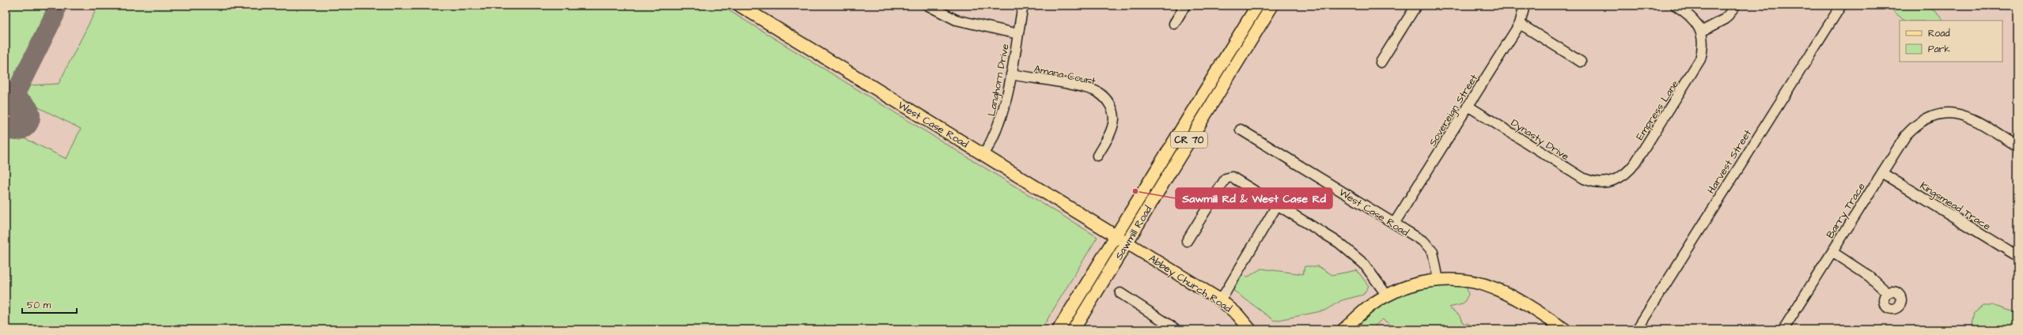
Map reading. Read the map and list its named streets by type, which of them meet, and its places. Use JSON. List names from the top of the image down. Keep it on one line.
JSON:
{"streets":{"main road":["West Case Road","CR 70","Sawmill Road","Abbey Church Road"],"street":["Amana Court","Langhorn Drive","Sovereign Street","Empress Lane","Dynasty Drive","Harvest Street","Kingsmead Trace","Barry Trace"]},"crossings":[["Amana Court","Langhorn Drive"],["Langhorn Drive","West Case Road"],["Sovereign Street","West Case Road"],["Sovereign Street","Dynasty Drive"],["Empress Lane","Dynasty Drive"],["West Case Road","Sawmill Road"],["West Case Road","Abbey Church Road"],["Kingsmead Trace","Barry Trace"],["Sawmill Road","Abbey Church Road"]],"places":["Sawmill Rd & West Case Rd"],"legend":["Road","Park"],"scale_bar":"50 m"}
